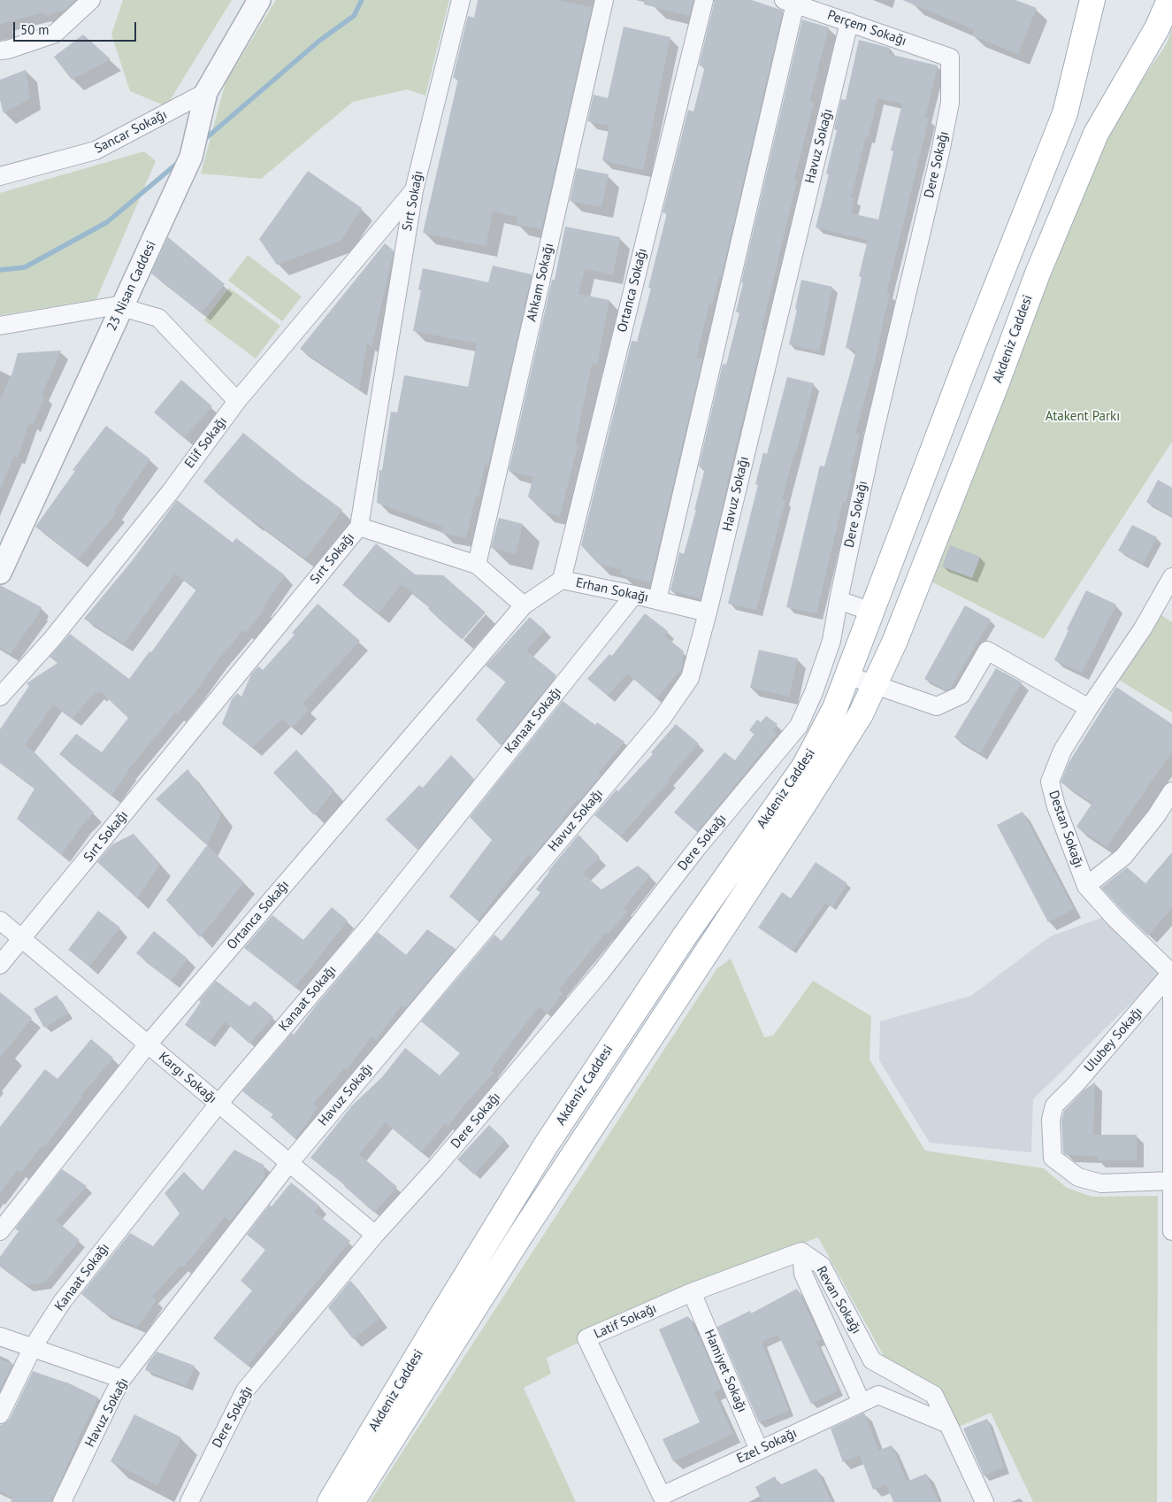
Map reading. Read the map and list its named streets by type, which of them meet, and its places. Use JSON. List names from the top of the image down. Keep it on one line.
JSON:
{"streets":{"main road":["Akdeniz Caddesi"],"street":["Perçem Sokağı","Sancar Sokağı","Havuz Sokağı","Dere Sokağı","Sırt Sokağı","Ahkam Sokağı","23 Nisan Caddesi","Ortanca Sokağı","Elif Sokağı","Erhan Sokağı","Kanaat Sokağı","Destan Sokağı","Ulubey Sokağı","Kargı Sokağı","Revan Sokağı","Latif Sokağı","Hamiyet Sokağı","Ezel Sokağı"]},"crossings":[["Perçem Sokağı","Havuz Sokağı"],["Perçem Sokağı","Dere Sokağı"],["Sancar Sokağı","23 Nisan Caddesi"],["Havuz Sokağı","Erhan Sokağı"],["Havuz Sokağı","Kargı Sokağı"],["Dere Sokağı","Kargı Sokağı"],["Sırt Sokağı","Elif Sokağı"],["Sırt Sokağı","Kargı Sokağı"],["Ortanca Sokağı","Erhan Sokağı"],["Ortanca Sokağı","Kargı Sokağı"],["Erhan Sokağı","Kanaat Sokağı"],["Kanaat Sokağı","Kargı Sokağı"],["Destan Sokağı","Ulubey Sokağı"],["Revan Sokağı","Latif Sokağı"],["Revan Sokağı","Ezel Sokağı"],["Latif Sokağı","Hamiyet Sokağı"],["Latif Sokağı","Ezel Sokağı"],["Hamiyet Sokağı","Ezel Sokağı"]],"parks":["Atakent Parkı"],"scale_bar":"50 m"}
